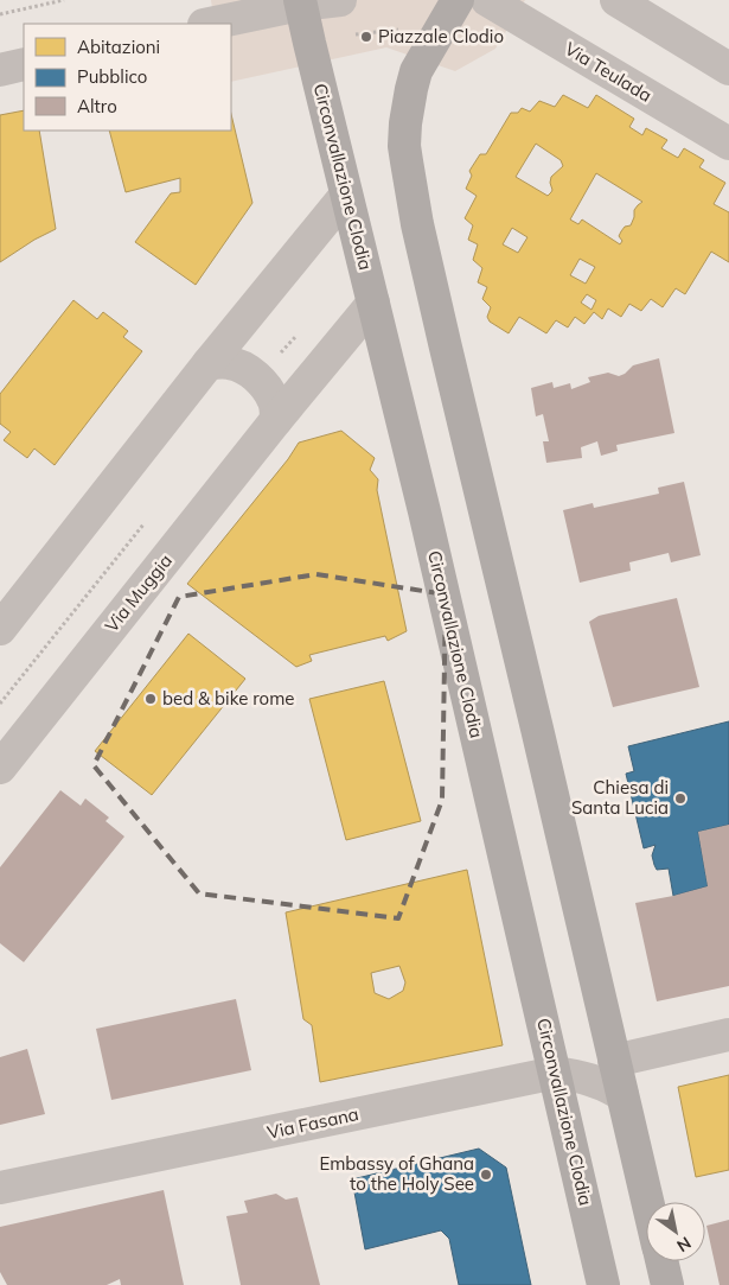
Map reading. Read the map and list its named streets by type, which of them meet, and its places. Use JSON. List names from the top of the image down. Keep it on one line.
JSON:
{"streets":{"main road":["Circonvallazione Clodia"],"street":["Via Teulada","Via Muggia","Via Fasana"]},"crossings":[["Circonvallazione Clodia","Via Muggia"],["Circonvallazione Clodia","Via Fasana"]],"places":["Piazzale Clodio","bed & bike rome","Chiesa di Santa Lucia","Embassy of Ghana to the Holy See"],"legend":["Abitazioni","Pubblico","Altro"],"north":"bottom right"}
